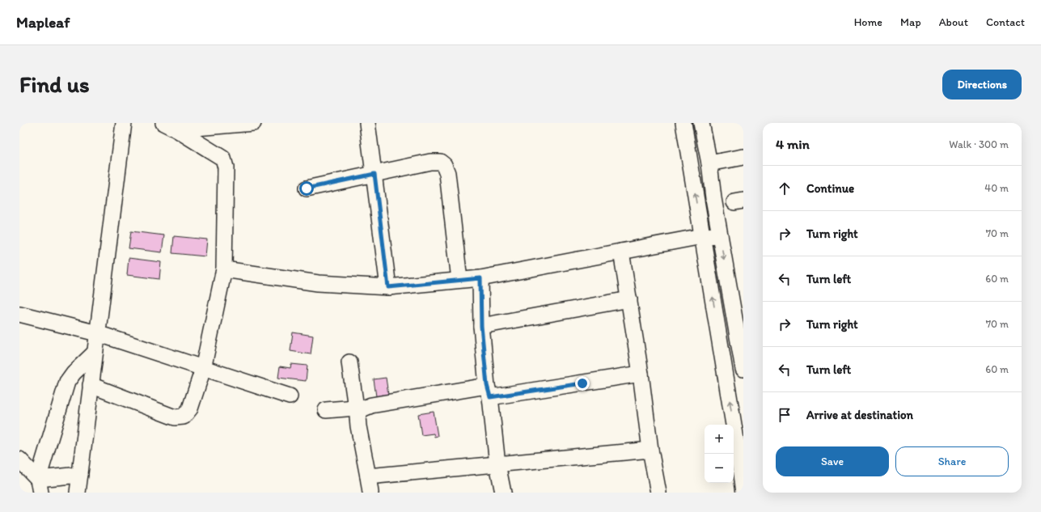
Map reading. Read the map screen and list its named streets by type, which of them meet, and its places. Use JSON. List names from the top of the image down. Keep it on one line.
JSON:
{"page":{"header":"Mapleaf","nav":["Home","Map","About","Contact"],"buttons":["Directions",["Save","Share"]],"title":"Find us","heading":["4 min","Walk · 300 m"],"list":[["Continue","40 m"],["Turn right","70 m"],["Turn left","60 m"],["Turn right","70 m"],["Turn left","60 m"],"Arrive at destination"],"map_buttons":["+","−"]}}
